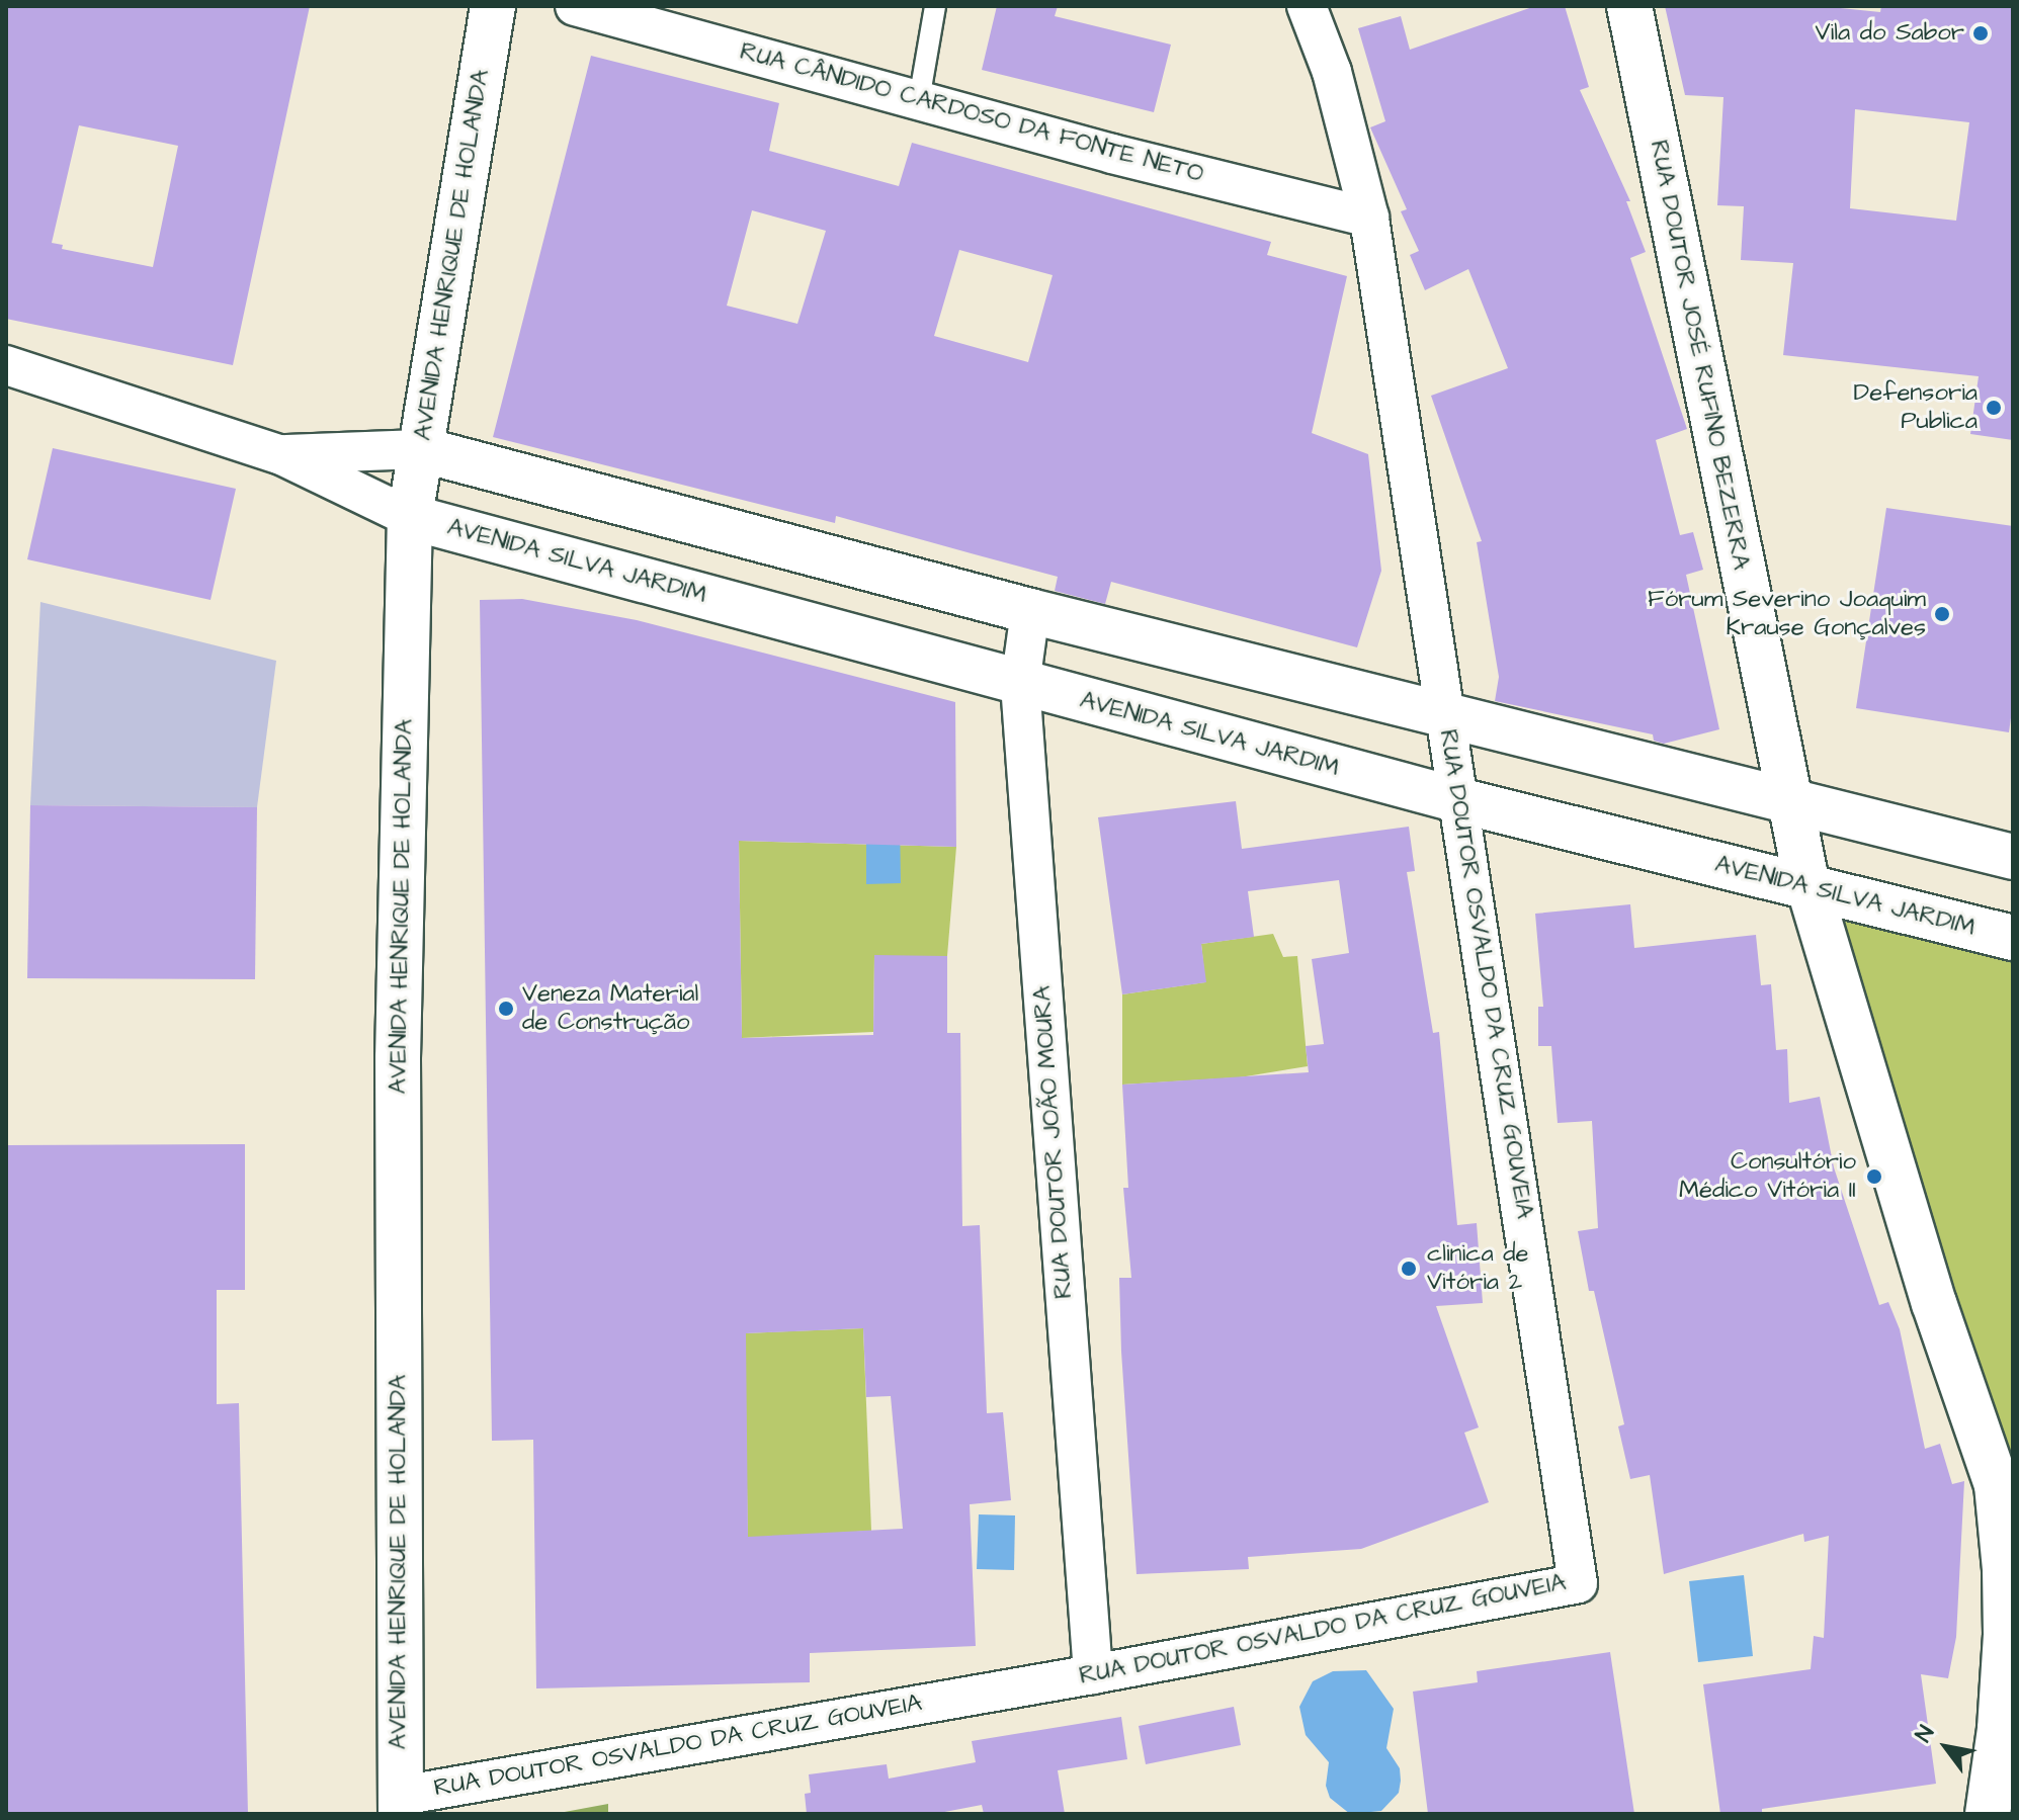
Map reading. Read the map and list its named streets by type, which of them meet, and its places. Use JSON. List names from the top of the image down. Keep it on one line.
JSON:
{"streets":{"main road":["AVENIDA HENRIQUE DE HOLANDA","RUA DOUTOR JOSÉ RUFINO BEZERRA","AVENIDA SILVA JARDIM"],"street":["RUA CÂNDIDO CARDOSO DA FONTE NETO","RUA DOUTOR OSVALDO DA CRUZ GOUVEIA","RUA DOUTOR JOÃO MOURA"]},"crossings":[["RUA CÂNDIDO CARDOSO DA FONTE NETO","RUA DOUTOR OSVALDO DA CRUZ GOUVEIA"],["AVENIDA HENRIQUE DE HOLANDA","AVENIDA SILVA JARDIM"],["AVENIDA HENRIQUE DE HOLANDA","RUA DOUTOR OSVALDO DA CRUZ GOUVEIA"],["RUA DOUTOR JOSÉ RUFINO BEZERRA","AVENIDA SILVA JARDIM"],["AVENIDA SILVA JARDIM","RUA DOUTOR OSVALDO DA CRUZ GOUVEIA"],["AVENIDA SILVA JARDIM","RUA DOUTOR JOÃO MOURA"],["RUA DOUTOR OSVALDO DA CRUZ GOUVEIA","RUA DOUTOR JOÃO MOURA"]],"places":["Vila do Sabor","Defensoria Publica","Fórum Severino Joaquim Krause Gonçalves","Veneza Material de Construção","Consultório Médico Vitória II","clinica de Vitória 2"],"north":"top left"}
